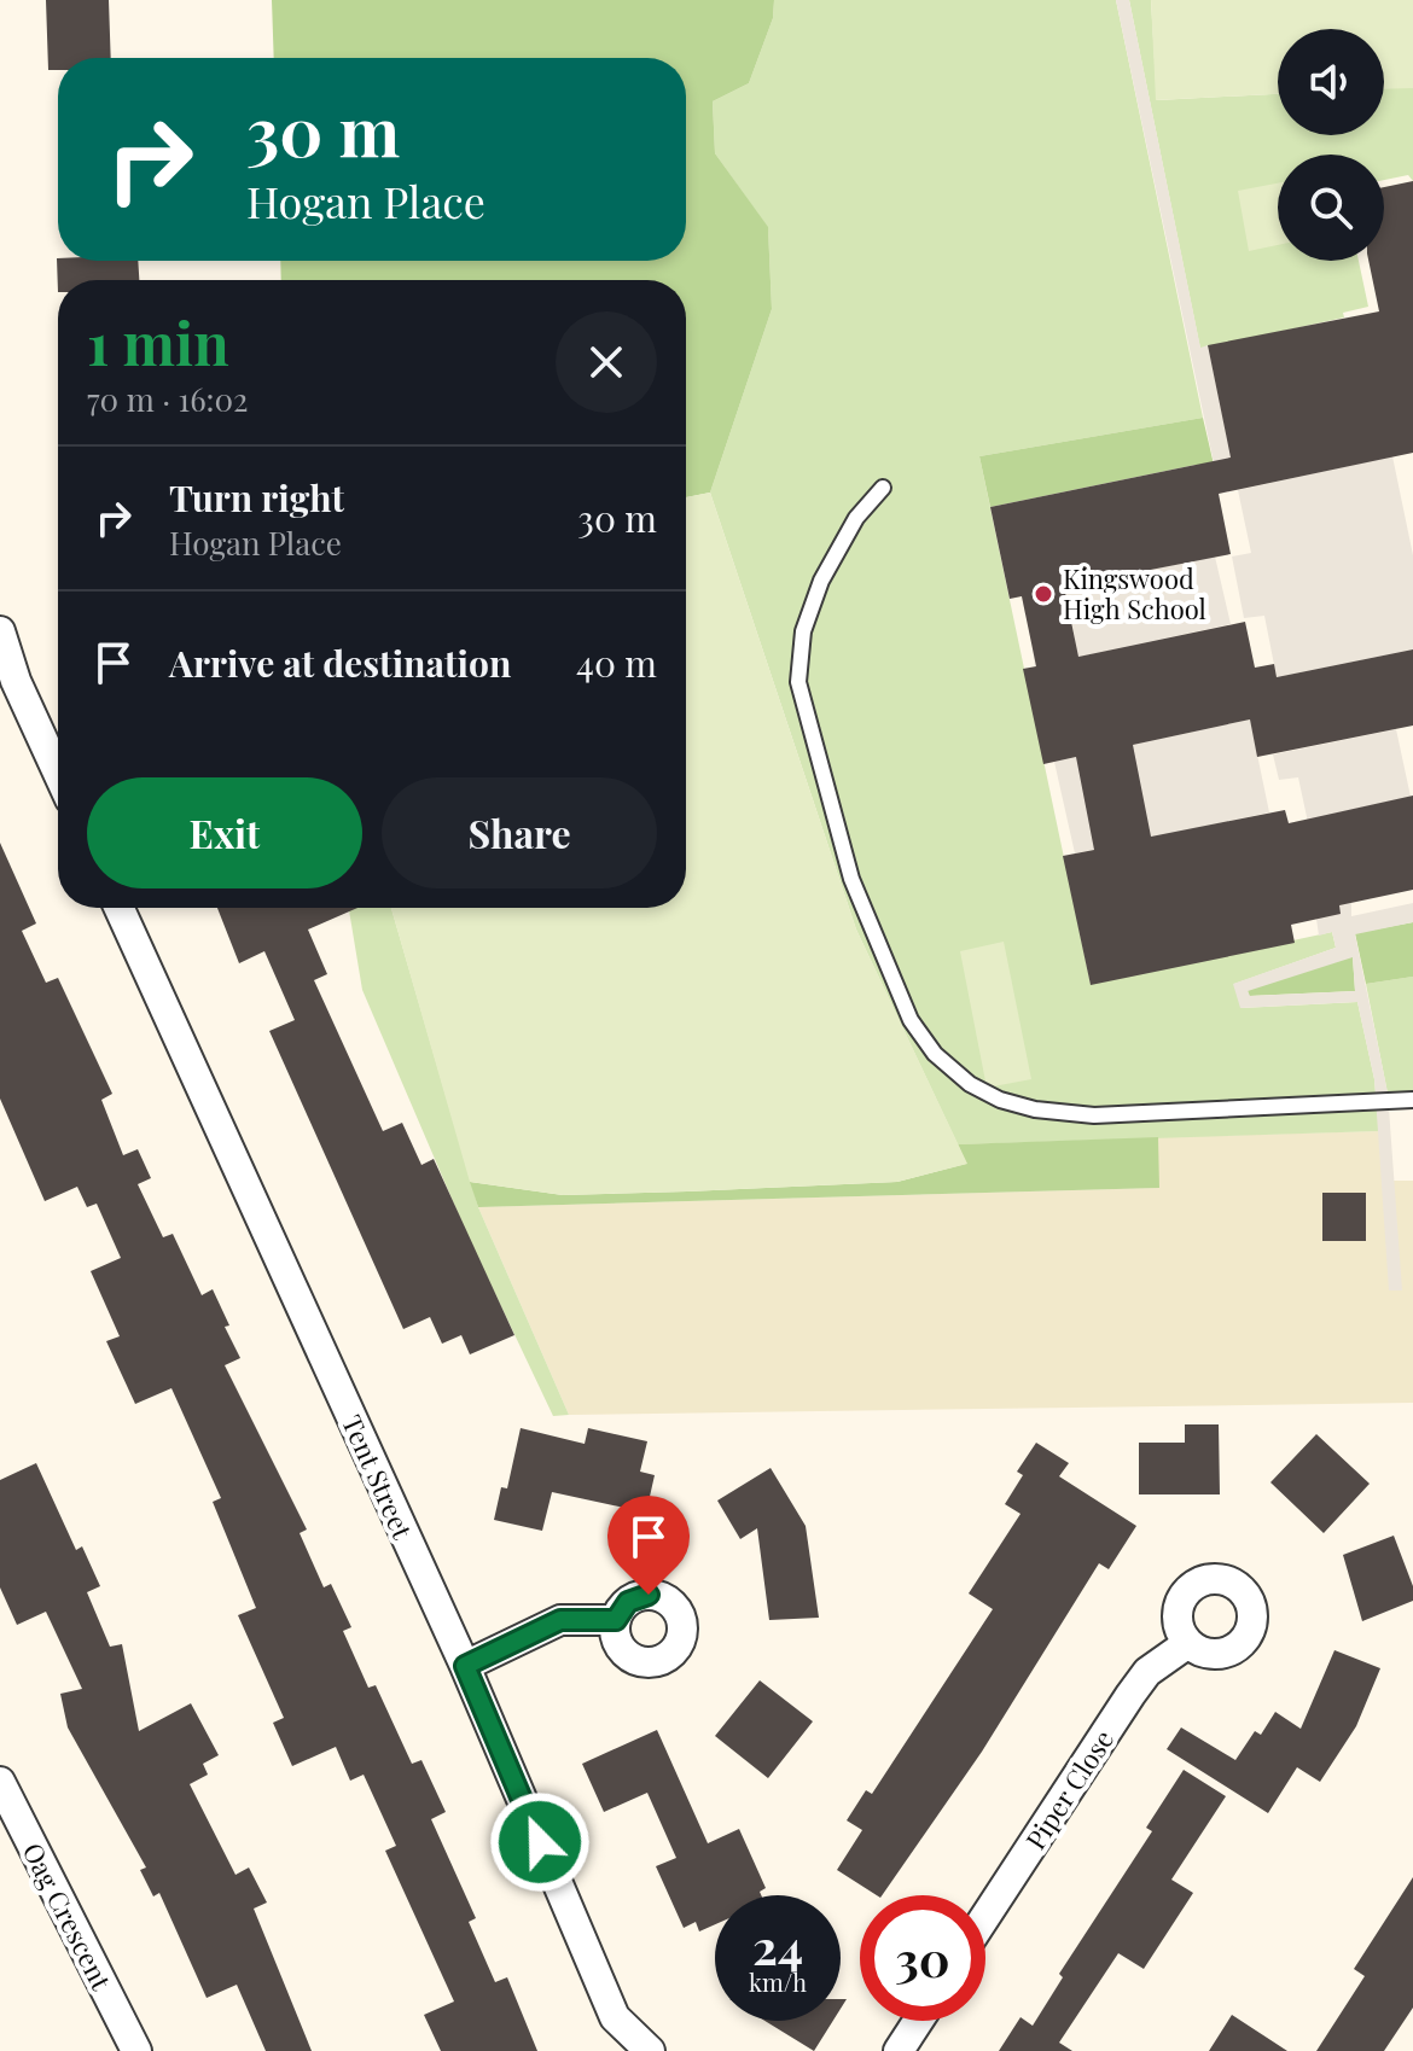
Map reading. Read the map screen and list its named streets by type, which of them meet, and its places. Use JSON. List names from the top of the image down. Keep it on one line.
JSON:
{"streets":{"street":["Tent Street","Piper Close","Oag Crescent"]},"places":["Kingswood High School"],"page":{"turn":["30 m","Hogan Place"],"heading":["1 min","70 m · 16:02"],"list":[{"name":"Turn right","note":"Hogan Place","value":"30 m"},{"name":"Arrive at destination","value":"40 m"}],"buttons":["Exit","Share"],"speed":"24 km/h","limit":"30"}}
